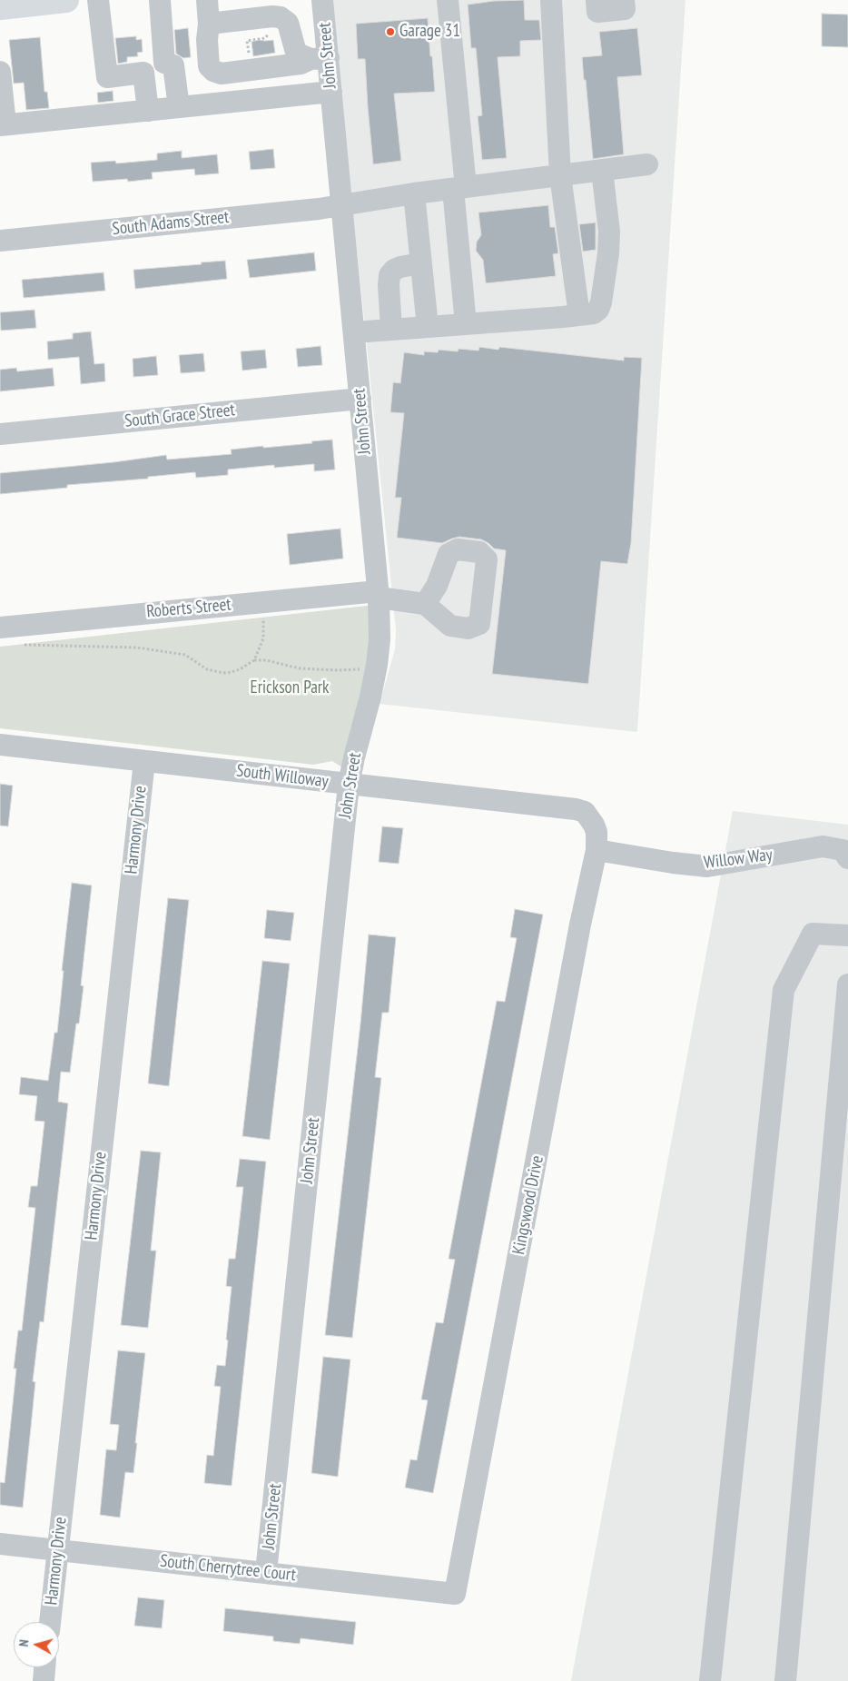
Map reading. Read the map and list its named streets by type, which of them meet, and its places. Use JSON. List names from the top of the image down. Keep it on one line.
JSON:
{"streets":{"street":["John Street","South Adams Street","South Grace Street","Roberts Street","South Willoway","Harmony Drive","Willow Way","Kingswood Drive","South Cherrytree Court"]},"crossings":[["John Street","South Adams Street"],["John Street","South Grace Street"],["John Street","Roberts Street"],["John Street","South Willoway"],["John Street","South Cherrytree Court"],["South Willoway","Harmony Drive"],["South Willoway","Kingswood Drive"],["Harmony Drive","South Cherrytree Court"],["Willow Way","Kingswood Drive"],["Kingswood Drive","South Cherrytree Court"]],"parks":["Erickson Park"],"places":["Garage 31"],"north":"left"}
